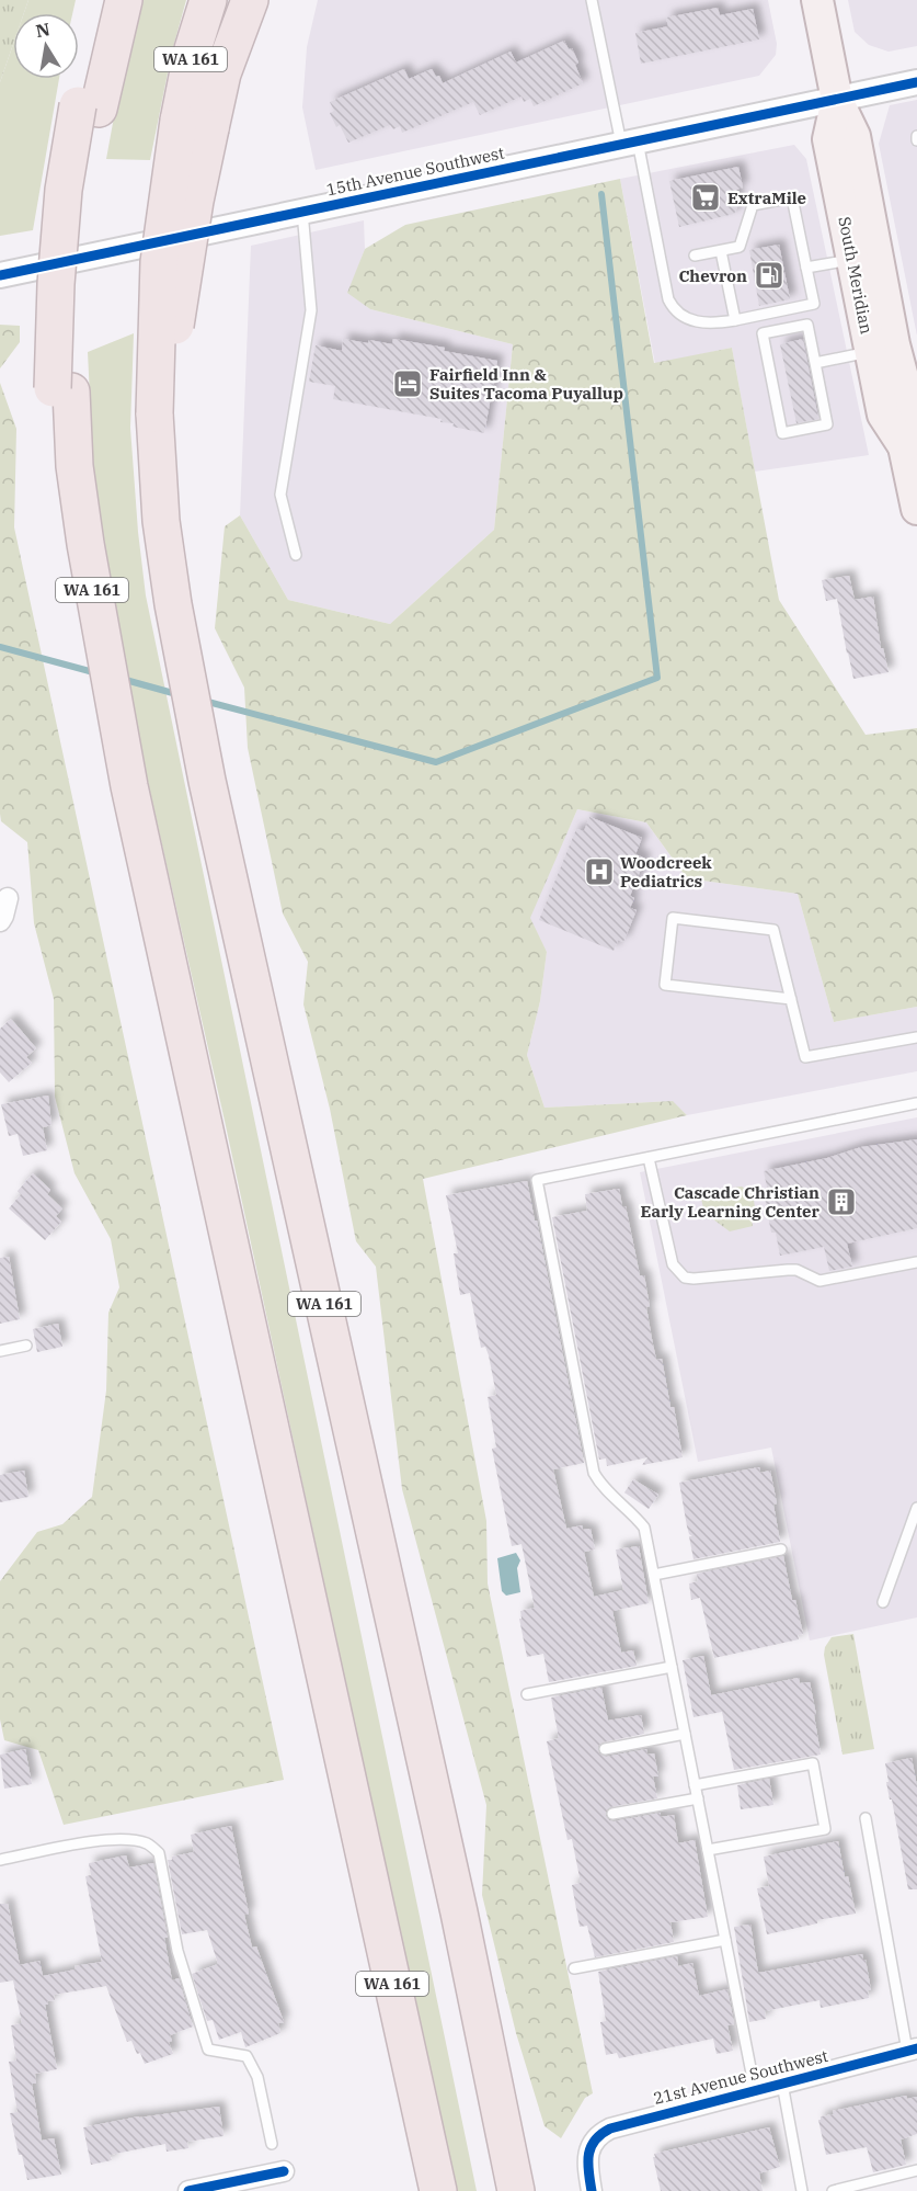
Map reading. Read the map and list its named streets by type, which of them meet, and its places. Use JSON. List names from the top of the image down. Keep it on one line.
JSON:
{"streets":{"highway":["WA 161"],"main road":["South Meridian"],"street":["15th Avenue Southwest","21st Avenue Southwest"]},"crossings":[["15th Avenue Southwest","South Meridian"]],"places":{"supermarket":["ExtraMile"],"fuel station":["Chevron"],"hotel":["Fairfield Inn & Suites Tacoma Puyallup"],"hospital":["Woodcreek Pediatrics"],"building":["Cascade Christian Early Learning Center"]},"north":"top"}
